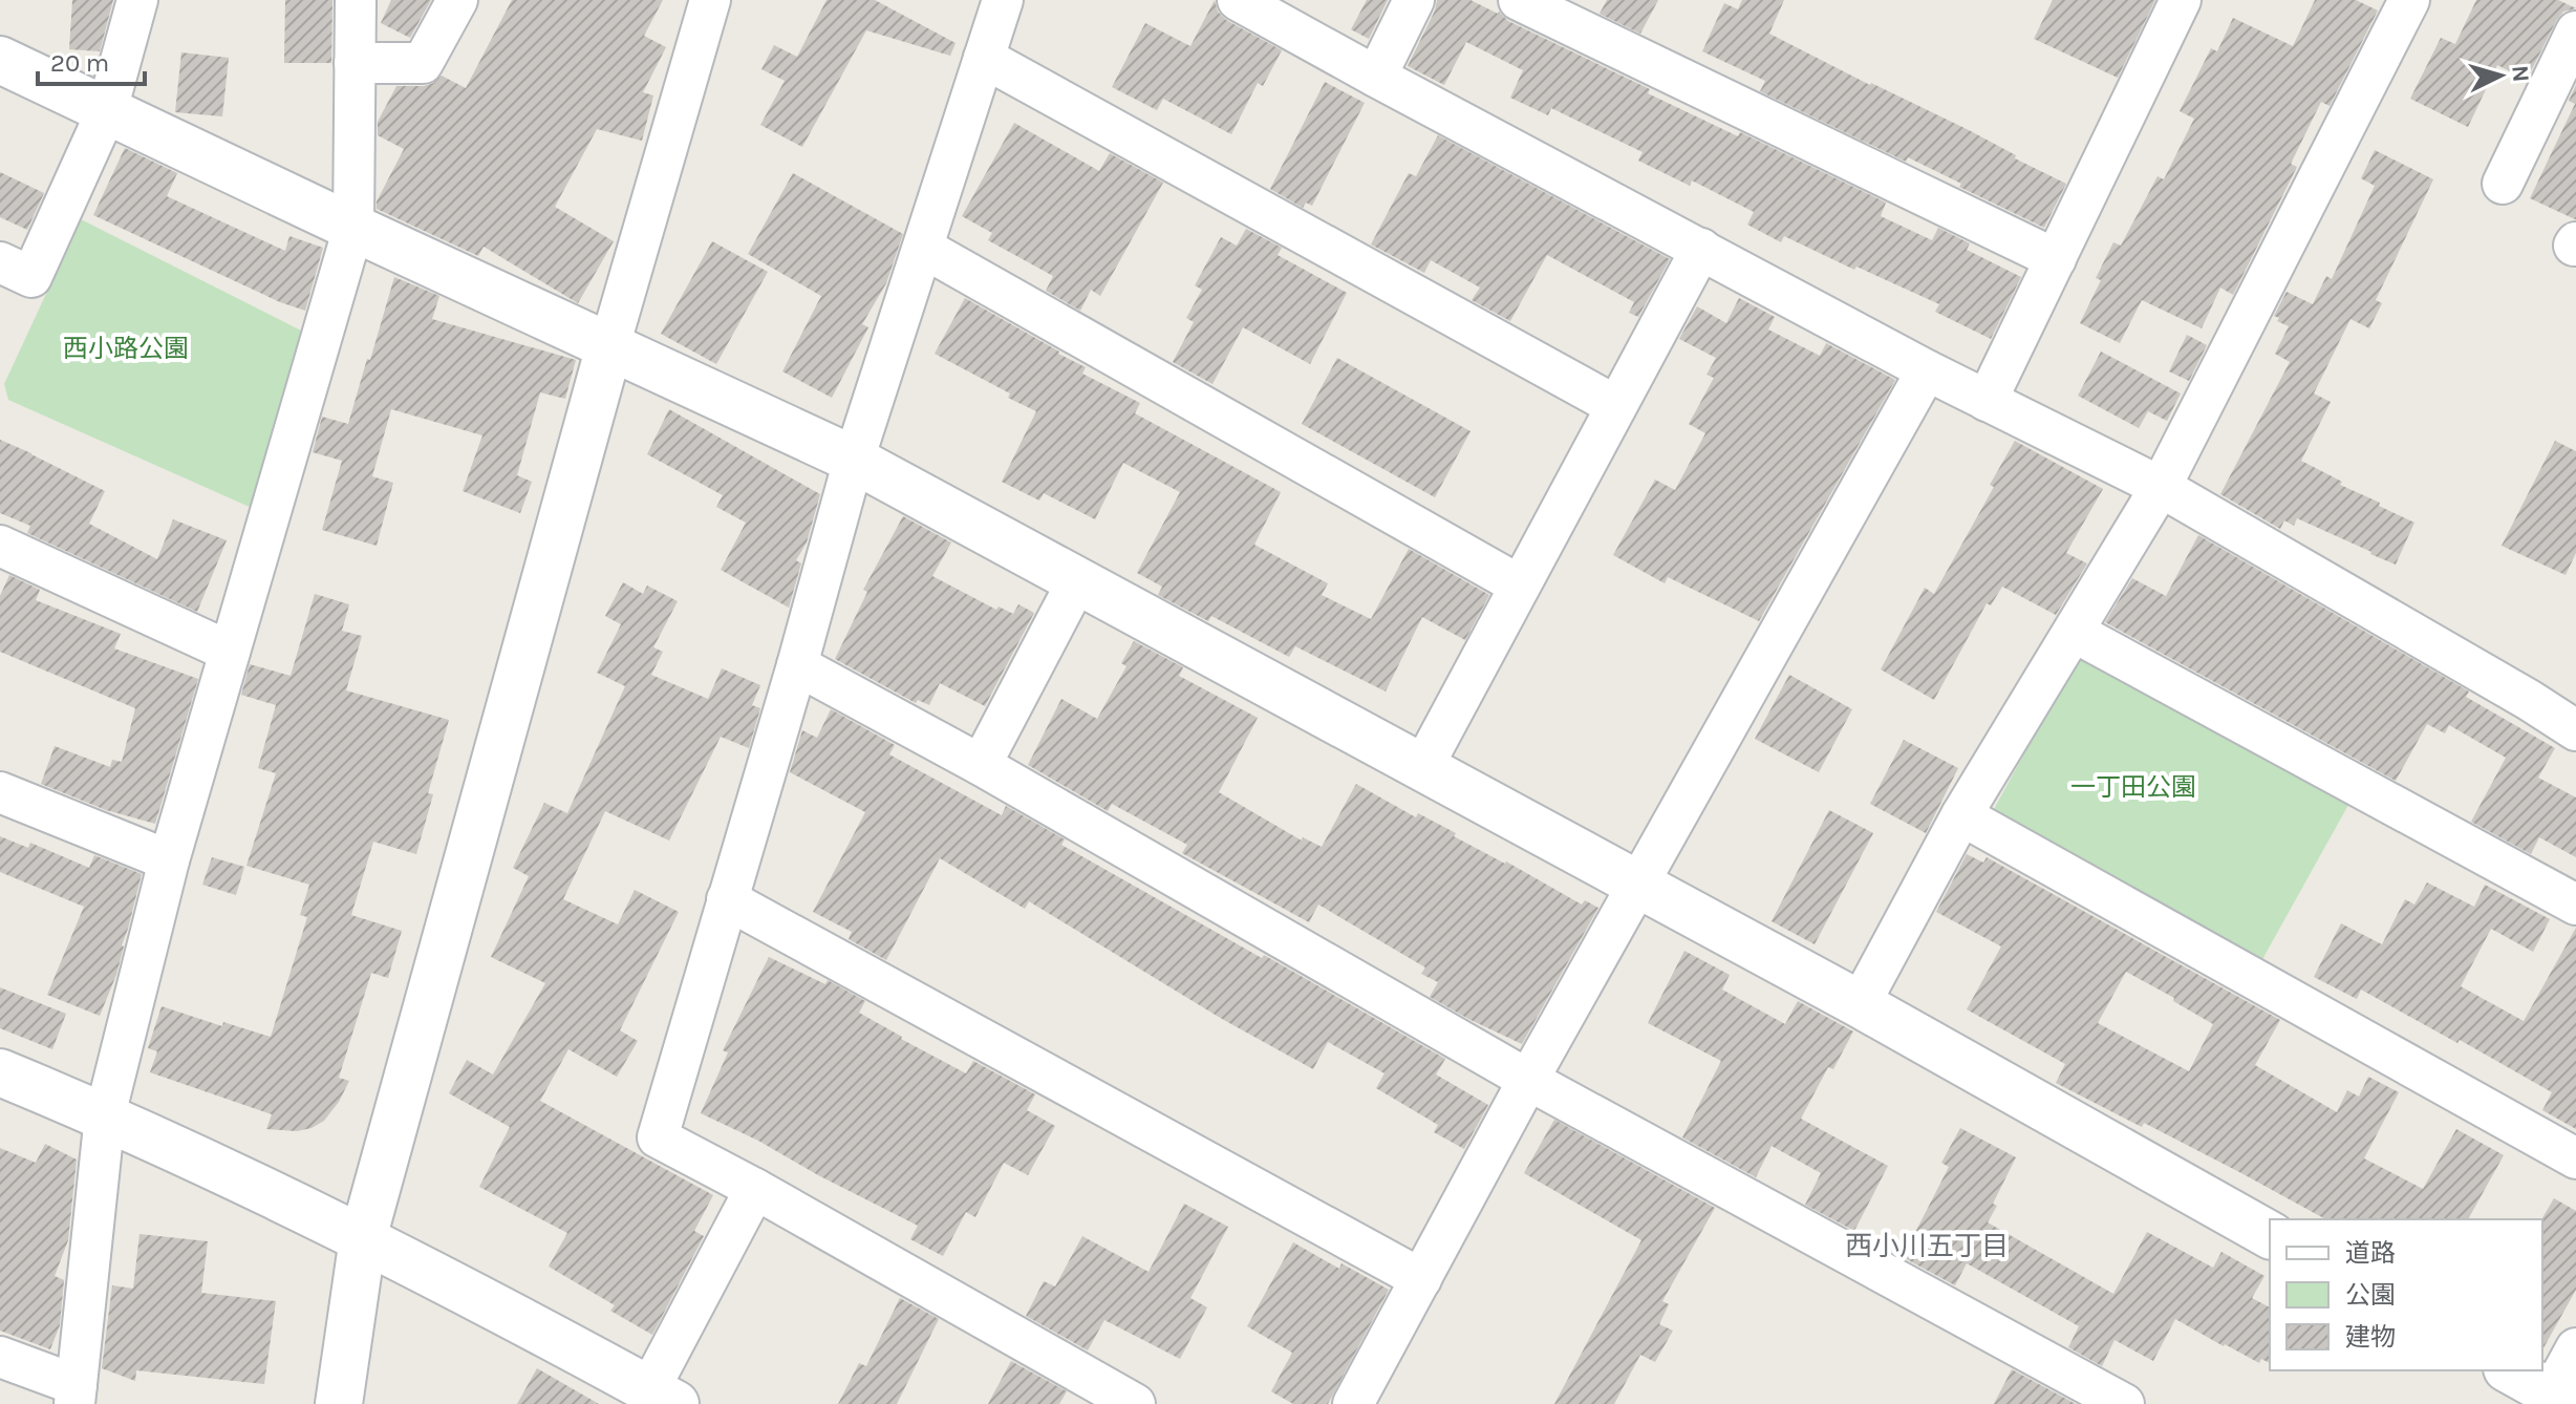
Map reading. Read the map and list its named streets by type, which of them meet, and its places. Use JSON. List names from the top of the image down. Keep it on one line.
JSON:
{"districts":["西小川五丁目"],"parks":["西小路公園","一丁田公園"],"legend":["道路","公園","建物"],"scale_bar":"20 m","north":"right"}
